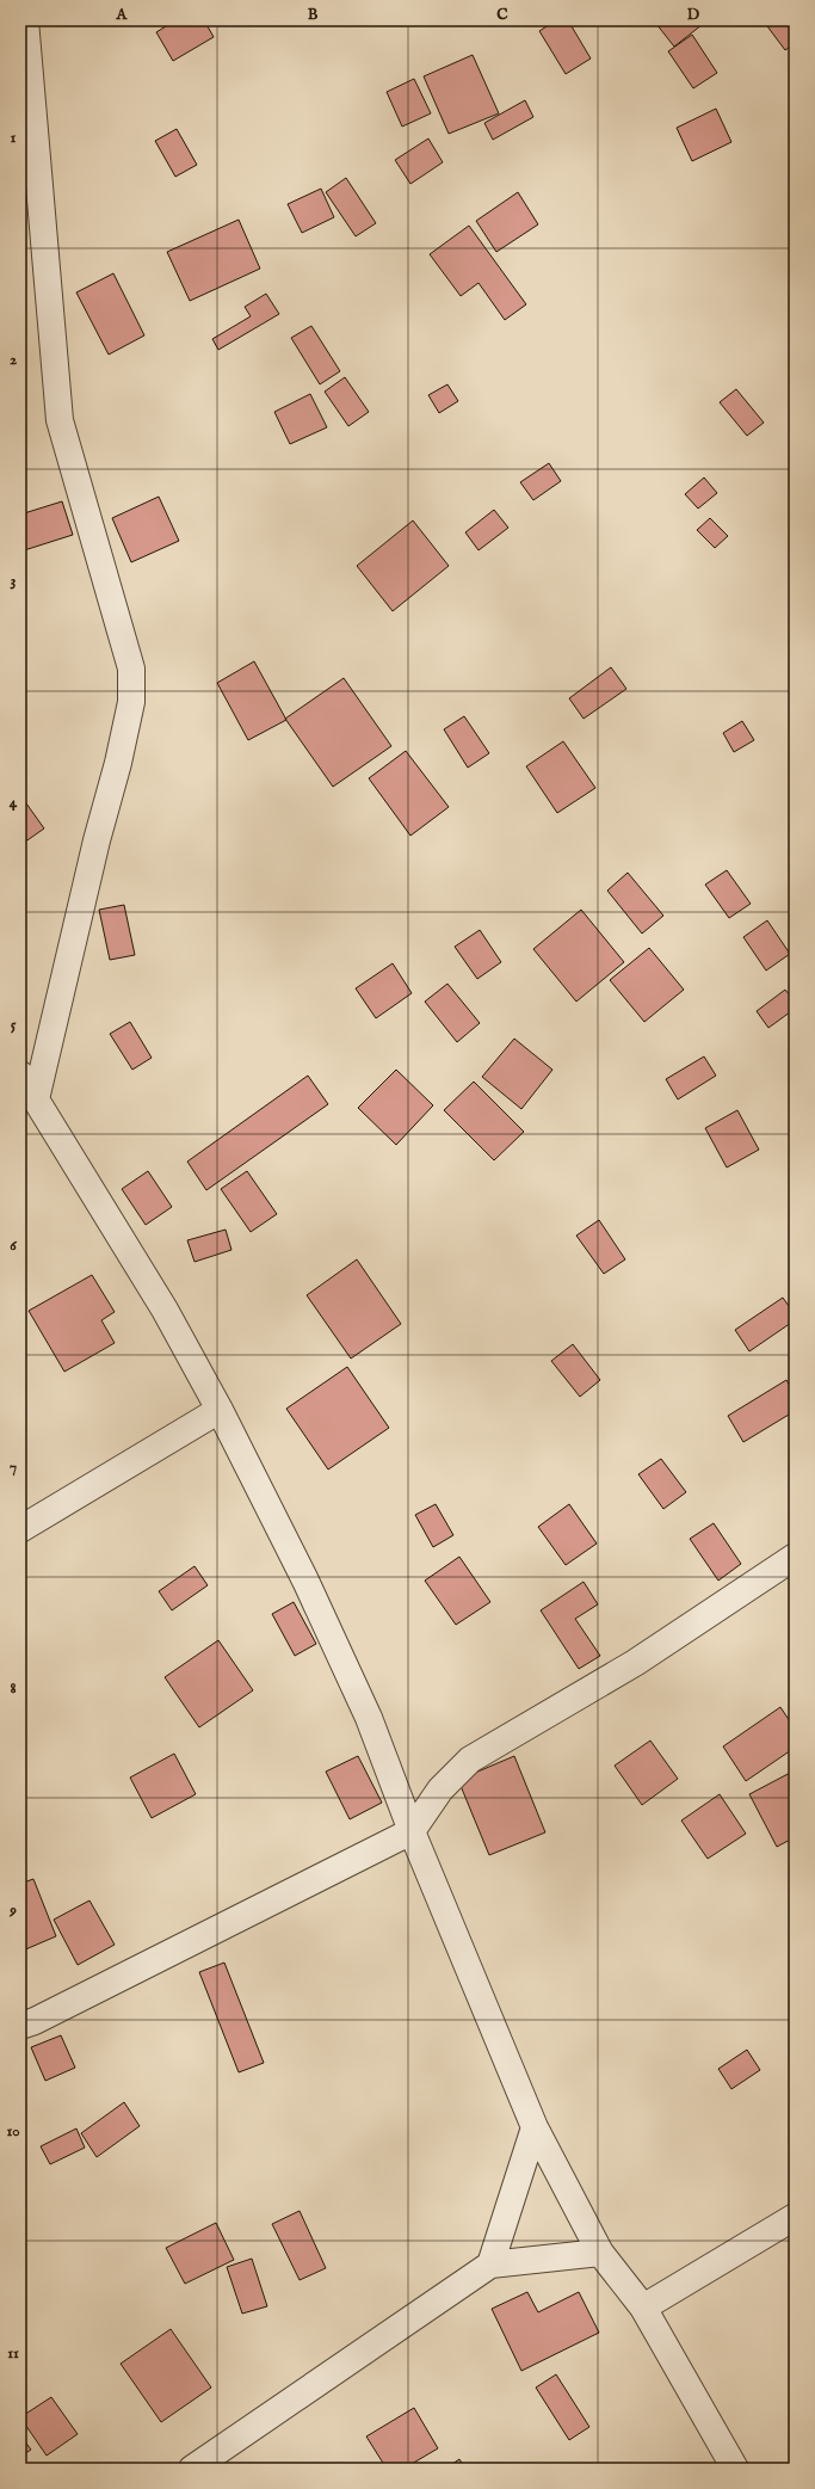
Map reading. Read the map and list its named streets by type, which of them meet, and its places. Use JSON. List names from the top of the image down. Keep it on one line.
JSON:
{"grid":{"columns":["A","B","C","D"],"rows":["1","2","3","4","5","6","7","8","9","10","11"]}}
